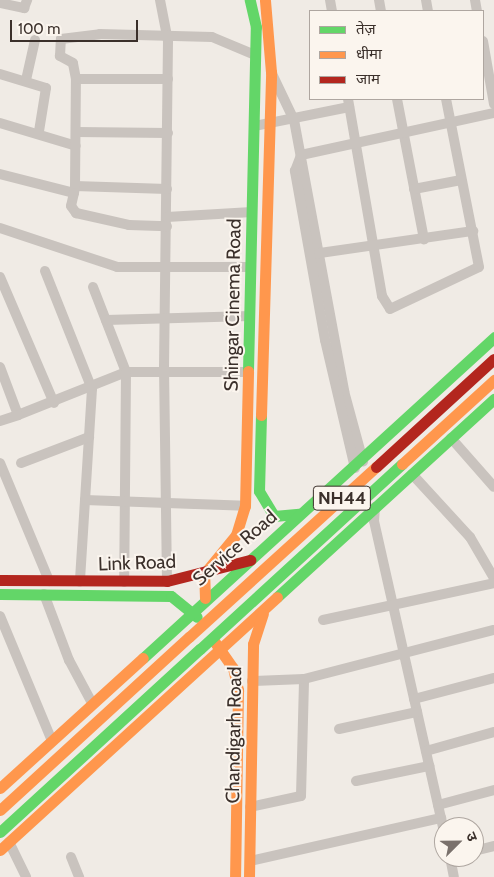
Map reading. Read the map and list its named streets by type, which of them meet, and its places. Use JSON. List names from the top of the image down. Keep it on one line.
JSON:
{"streets":{"main road":["Shingar Cinema Road","NH44","Service Road","Link Road","Chandigarh Road"]},"crossings":[["Shingar Cinema Road","Service Road"],["Shingar Cinema Road","Link Road"],["Service Road","Link Road"],["Link Road","Chandigarh Road"]],"legend":["तेज़","धीमा","जाम"],"scale_bar":"100 m","north":"top right"}
